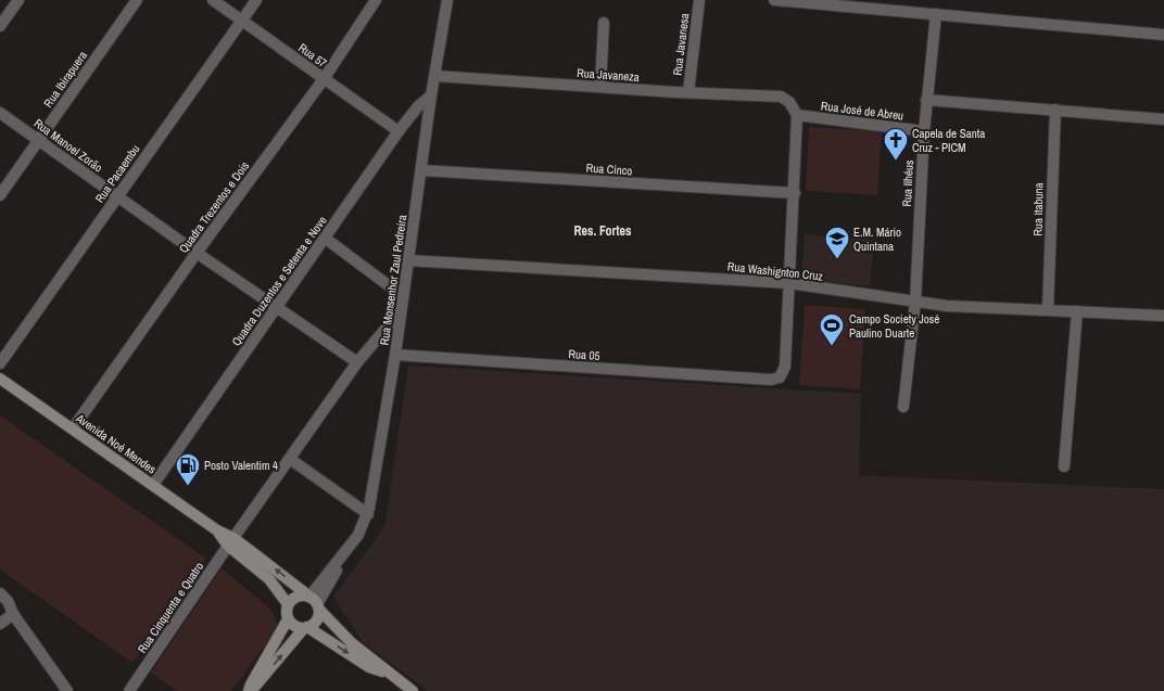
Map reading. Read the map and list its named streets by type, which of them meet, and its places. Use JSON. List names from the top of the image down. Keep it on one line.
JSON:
{"streets":{"main road":["Avenida Noé Mendes"],"street":["Rua Javanesa","Rua 57","Rua Javaneza","Rua Ibirapuera","Rua José de Abreu","Rua Manoel Zorão","Rua Cinco","Rua Pacaembu","Rua Ilhéus","Quadra Trezentos e Dois","Rua Itabuna","Rua Washignton Cruz","Rua Monsenhor Zaul Pedreira","Quadra Duzentos e Setenta e Nove","Rua 05","Rua Cinquenta e Quatro"]},"crossings":[["Rua Javanesa","Rua Javaneza"],["Rua 57","Rua Pacaembu"],["Rua 57","Quadra Trezentos e Dois"],["Rua 57","Quadra Duzentos e Setenta e Nove"],["Rua Javaneza","Rua José de Abreu"],["Rua Javaneza","Rua Monsenhor Zaul Pedreira"],["Rua Ibirapuera","Rua Manoel Zorão"],["Rua José de Abreu","Rua Ilhéus"],["Rua Manoel Zorão","Rua Pacaembu"],["Rua Manoel Zorão","Quadra Trezentos e Dois"],["Rua Manoel Zorão","Quadra Duzentos e Setenta e Nove"],["Rua Manoel Zorão","Rua Cinquenta e Quatro"],["Rua Cinco","Rua Monsenhor Zaul Pedreira"],["Rua Ilhéus","Rua Washignton Cruz"],["Quadra Trezentos e Dois","Avenida Noé Mendes"],["Rua Itabuna","Rua Washignton Cruz"],["Rua Washignton Cruz","Rua Monsenhor Zaul Pedreira"],["Rua Washignton Cruz","Rua 05"],["Rua Monsenhor Zaul Pedreira","Quadra Duzentos e Setenta e Nove"],["Rua Monsenhor Zaul Pedreira","Rua 05"],["Rua Monsenhor Zaul Pedreira","Avenida Noé Mendes"],["Rua Monsenhor Zaul Pedreira","Rua Cinquenta e Quatro"],["Quadra Duzentos e Setenta e Nove","Avenida Noé Mendes"],["Avenida Noé Mendes","Rua Cinquenta e Quatro"]],"districts":["Res. Fortes"],"places":{"church":["Capela de Santa Cruz - PICM"],"school or university":["E.M. Mário Quintana"],"sports":["Campo Society José Paulino Duarte"],"fuel station":["Posto Valentim 4"]}}
